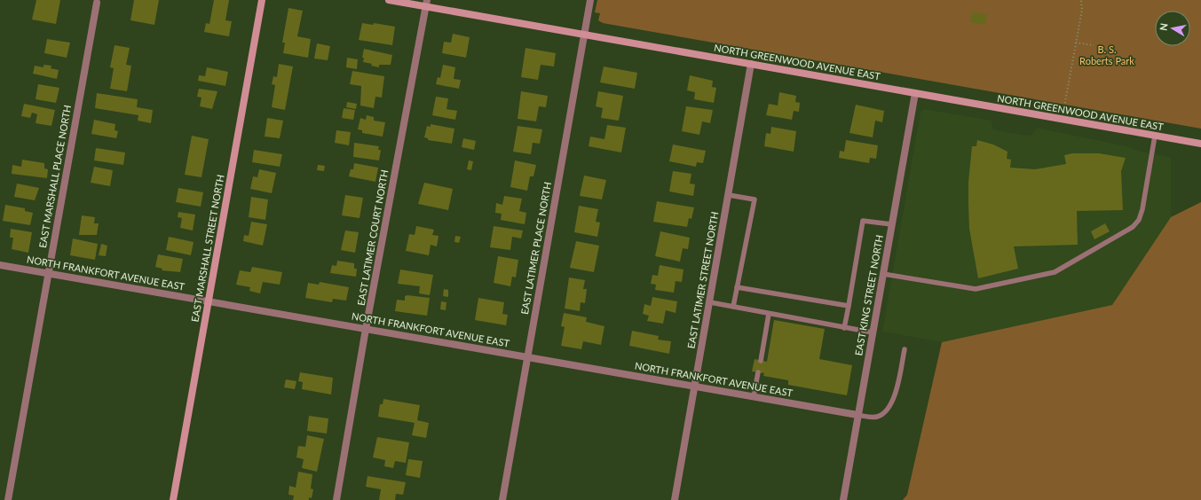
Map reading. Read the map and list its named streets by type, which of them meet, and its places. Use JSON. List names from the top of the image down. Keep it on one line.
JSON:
{"streets":{"street":["NORTH GREENWOOD AVENUE EAST","EAST MARSHALL PLACE NORTH","EAST LATIMER COURT NORTH","EAST MARSHALL STREET NORTH","EAST LATIMER PLACE NORTH","NORTH FRANKFORT AVENUE EAST","EAST LATIMER STREET NORTH","EAST KING STREET NORTH"]},"crossings":[["NORTH GREENWOOD AVENUE EAST","EAST LATIMER COURT NORTH"],["NORTH GREENWOOD AVENUE EAST","EAST LATIMER PLACE NORTH"],["NORTH GREENWOOD AVENUE EAST","EAST LATIMER STREET NORTH"],["NORTH GREENWOOD AVENUE EAST","EAST KING STREET NORTH"],["EAST MARSHALL PLACE NORTH","NORTH FRANKFORT AVENUE EAST"],["EAST LATIMER COURT NORTH","NORTH FRANKFORT AVENUE EAST"],["EAST MARSHALL STREET NORTH","NORTH FRANKFORT AVENUE EAST"],["EAST LATIMER PLACE NORTH","NORTH FRANKFORT AVENUE EAST"],["NORTH FRANKFORT AVENUE EAST","EAST LATIMER STREET NORTH"],["NORTH FRANKFORT AVENUE EAST","EAST KING STREET NORTH"]],"parks":["B. S. Roberts Park"],"north":"left"}
